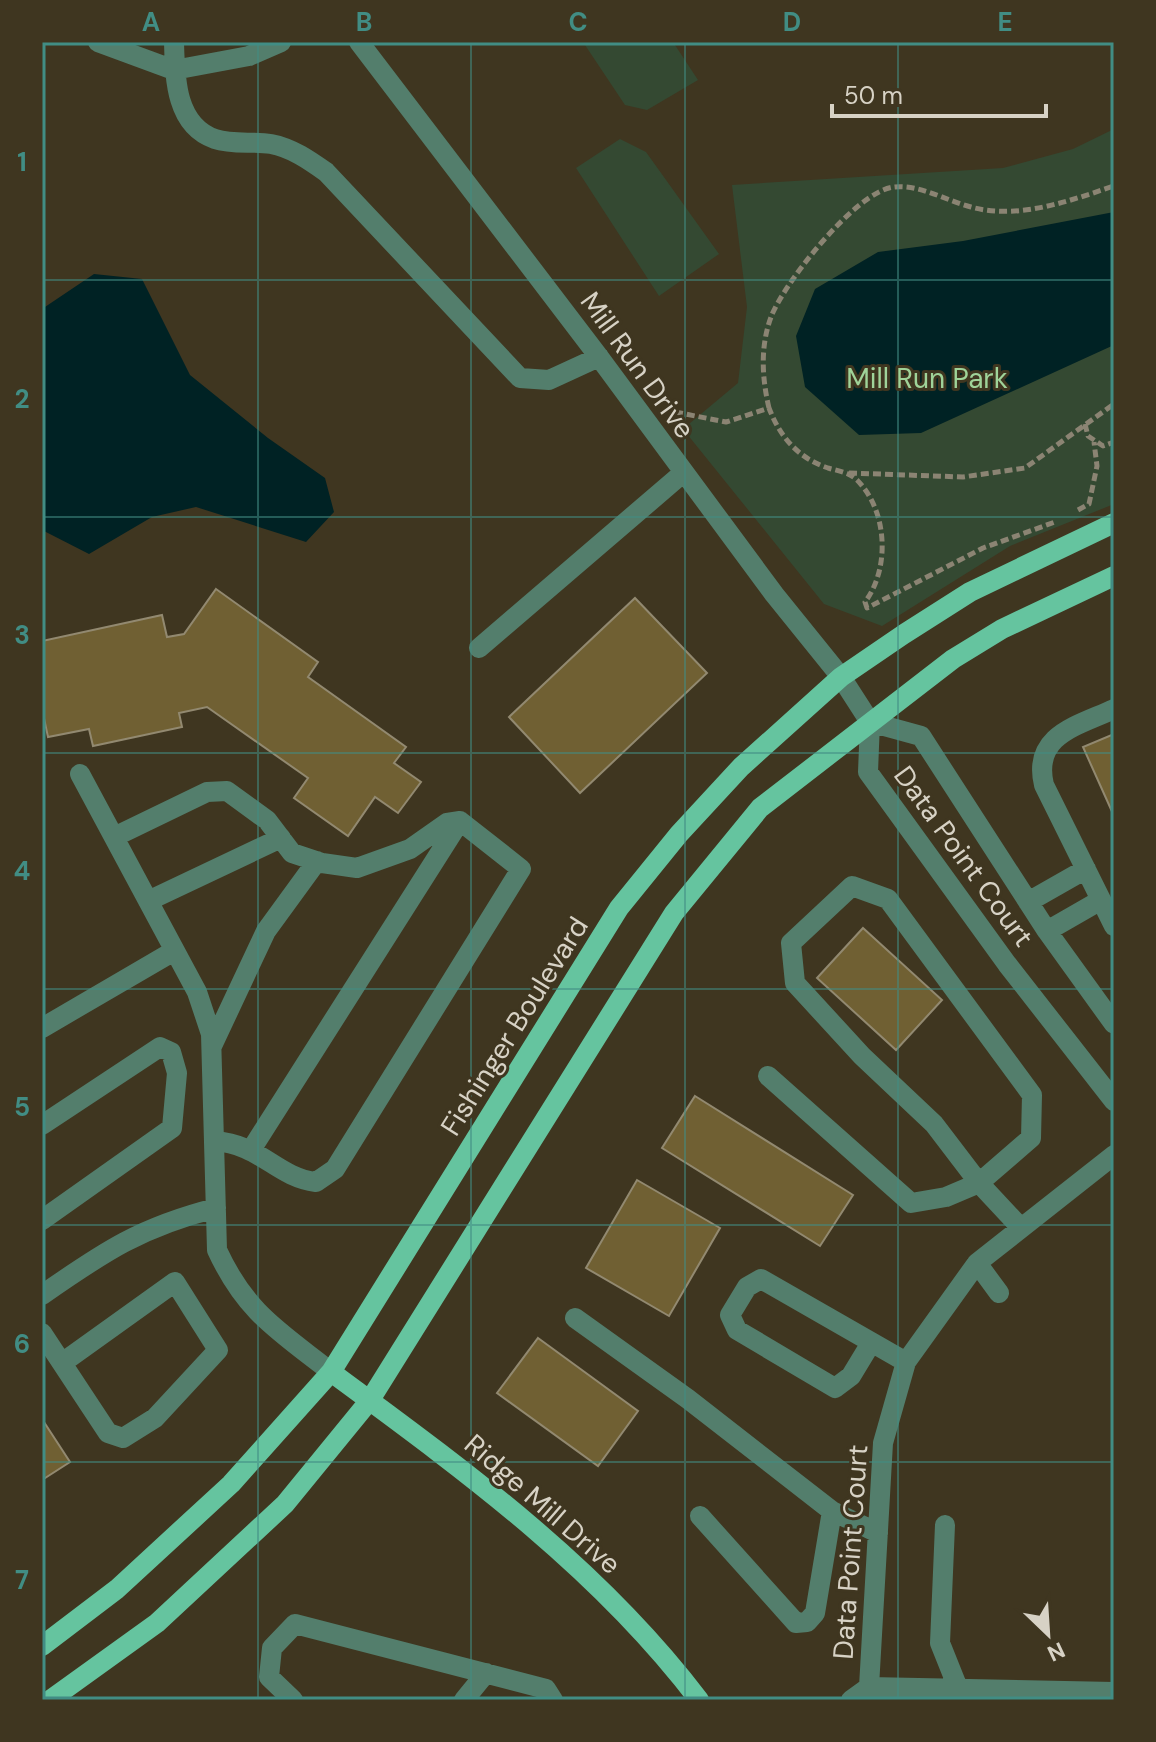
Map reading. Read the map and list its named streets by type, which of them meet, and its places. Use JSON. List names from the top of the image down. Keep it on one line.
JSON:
{"streets":{"main road":["Fishinger Boulevard","Ridge Mill Drive"],"street":["Mill Run Drive","Data Point Court"]},"crossings":[["Mill Run Drive","Data Point Court"],["Mill Run Drive","Fishinger Boulevard"],["Fishinger Boulevard","Ridge Mill Drive"]],"parks":["Mill Run Park"],"scale_bar":"50 m","north":"bottom right","grid":{"columns":["A","B","C","D","E"],"rows":["1","2","3","4","5","6","7"]}}
